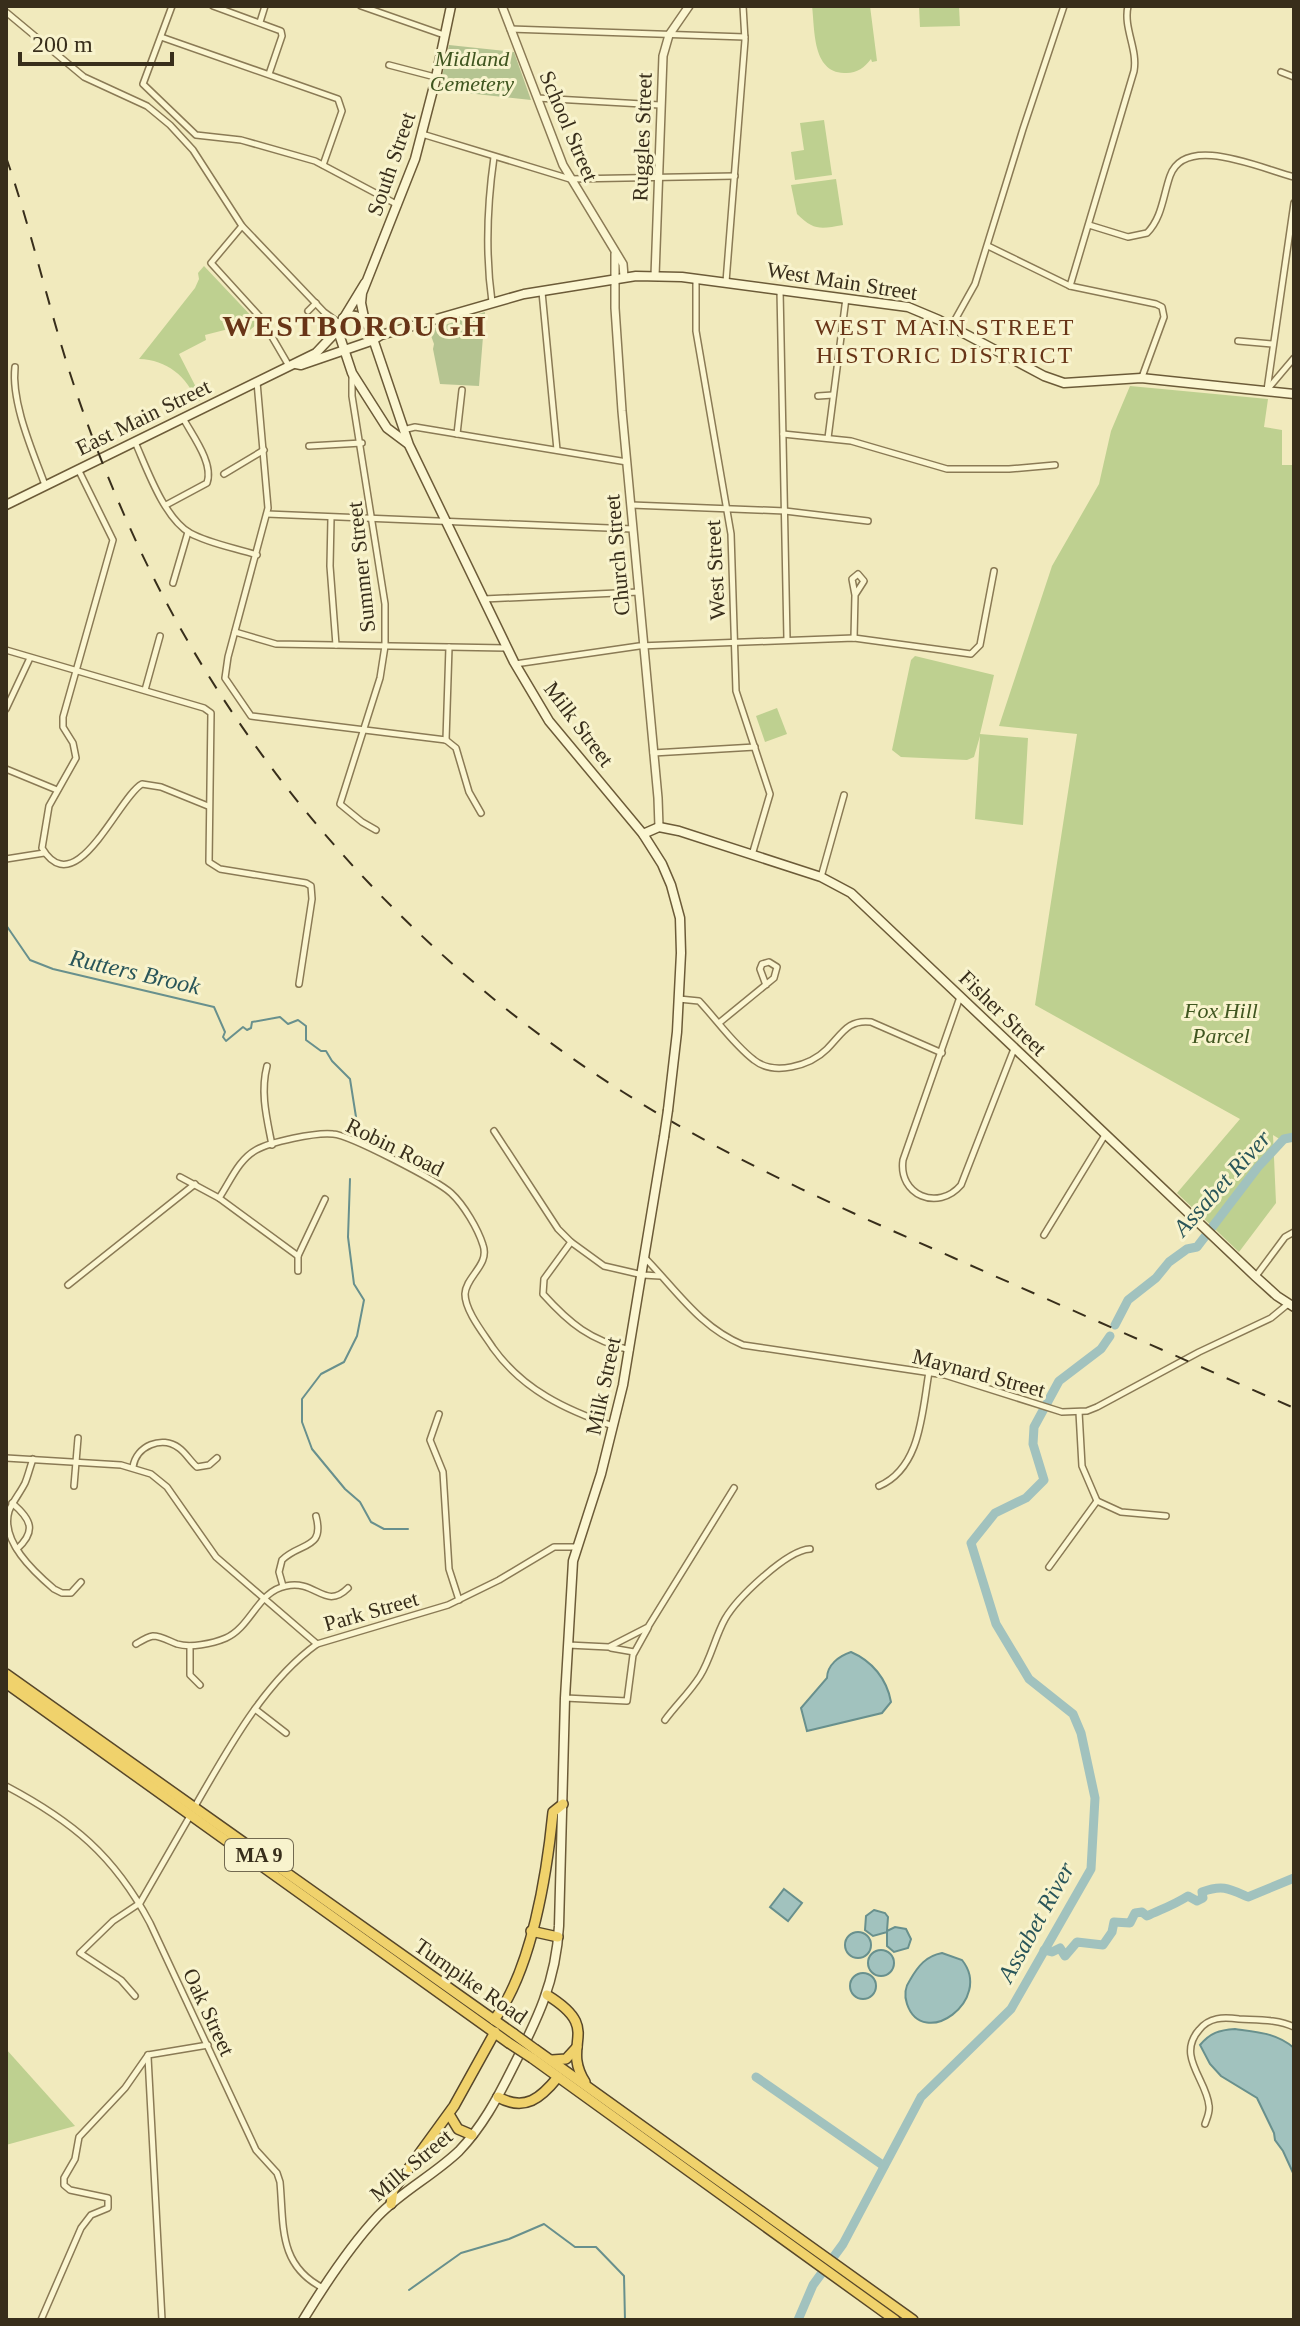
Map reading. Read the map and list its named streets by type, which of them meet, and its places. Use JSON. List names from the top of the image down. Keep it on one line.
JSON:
{"streets":{"highway":["MA 9","Turnpike Road"],"main road":["South Street","West Main Street","East Main Street","Milk Street","Fisher Street"],"street":["School Street","Ruggles Street","Church Street","Summer Street","West Street","Robin Road","Maynard Street","Park Street","Oak Street"]},"crossings":[["School Street","West Main Street"],["School Street","Church Street"],["Ruggles Street","West Main Street"],["South Street","West Main Street"],["South Street","East Main Street"],["South Street","Milk Street"],["West Main Street","East Main Street"],["West Main Street","Church Street"],["West Main Street","West Street"],["West Main Street","Milk Street"],["East Main Street","Milk Street"],["Church Street","Fisher Street"],["West Street","Fisher Street"],["Milk Street","Robin Road"],["Milk Street","Maynard Street"],["Milk Street","Park Street"],["Milk Street","Oak Street"],["Fisher Street","Maynard Street"],["Park Street","Turnpike Road"],["Park Street","Oak Street"]],"districts":["WESTBOROUGH","WEST MAIN STREET HISTORIC DISTRICT"],"water":["Rutters Brook","Assabet River"],"parks":["Midland Cemetery","Fox Hill Parcel"],"scale_bar":"200 m"}
